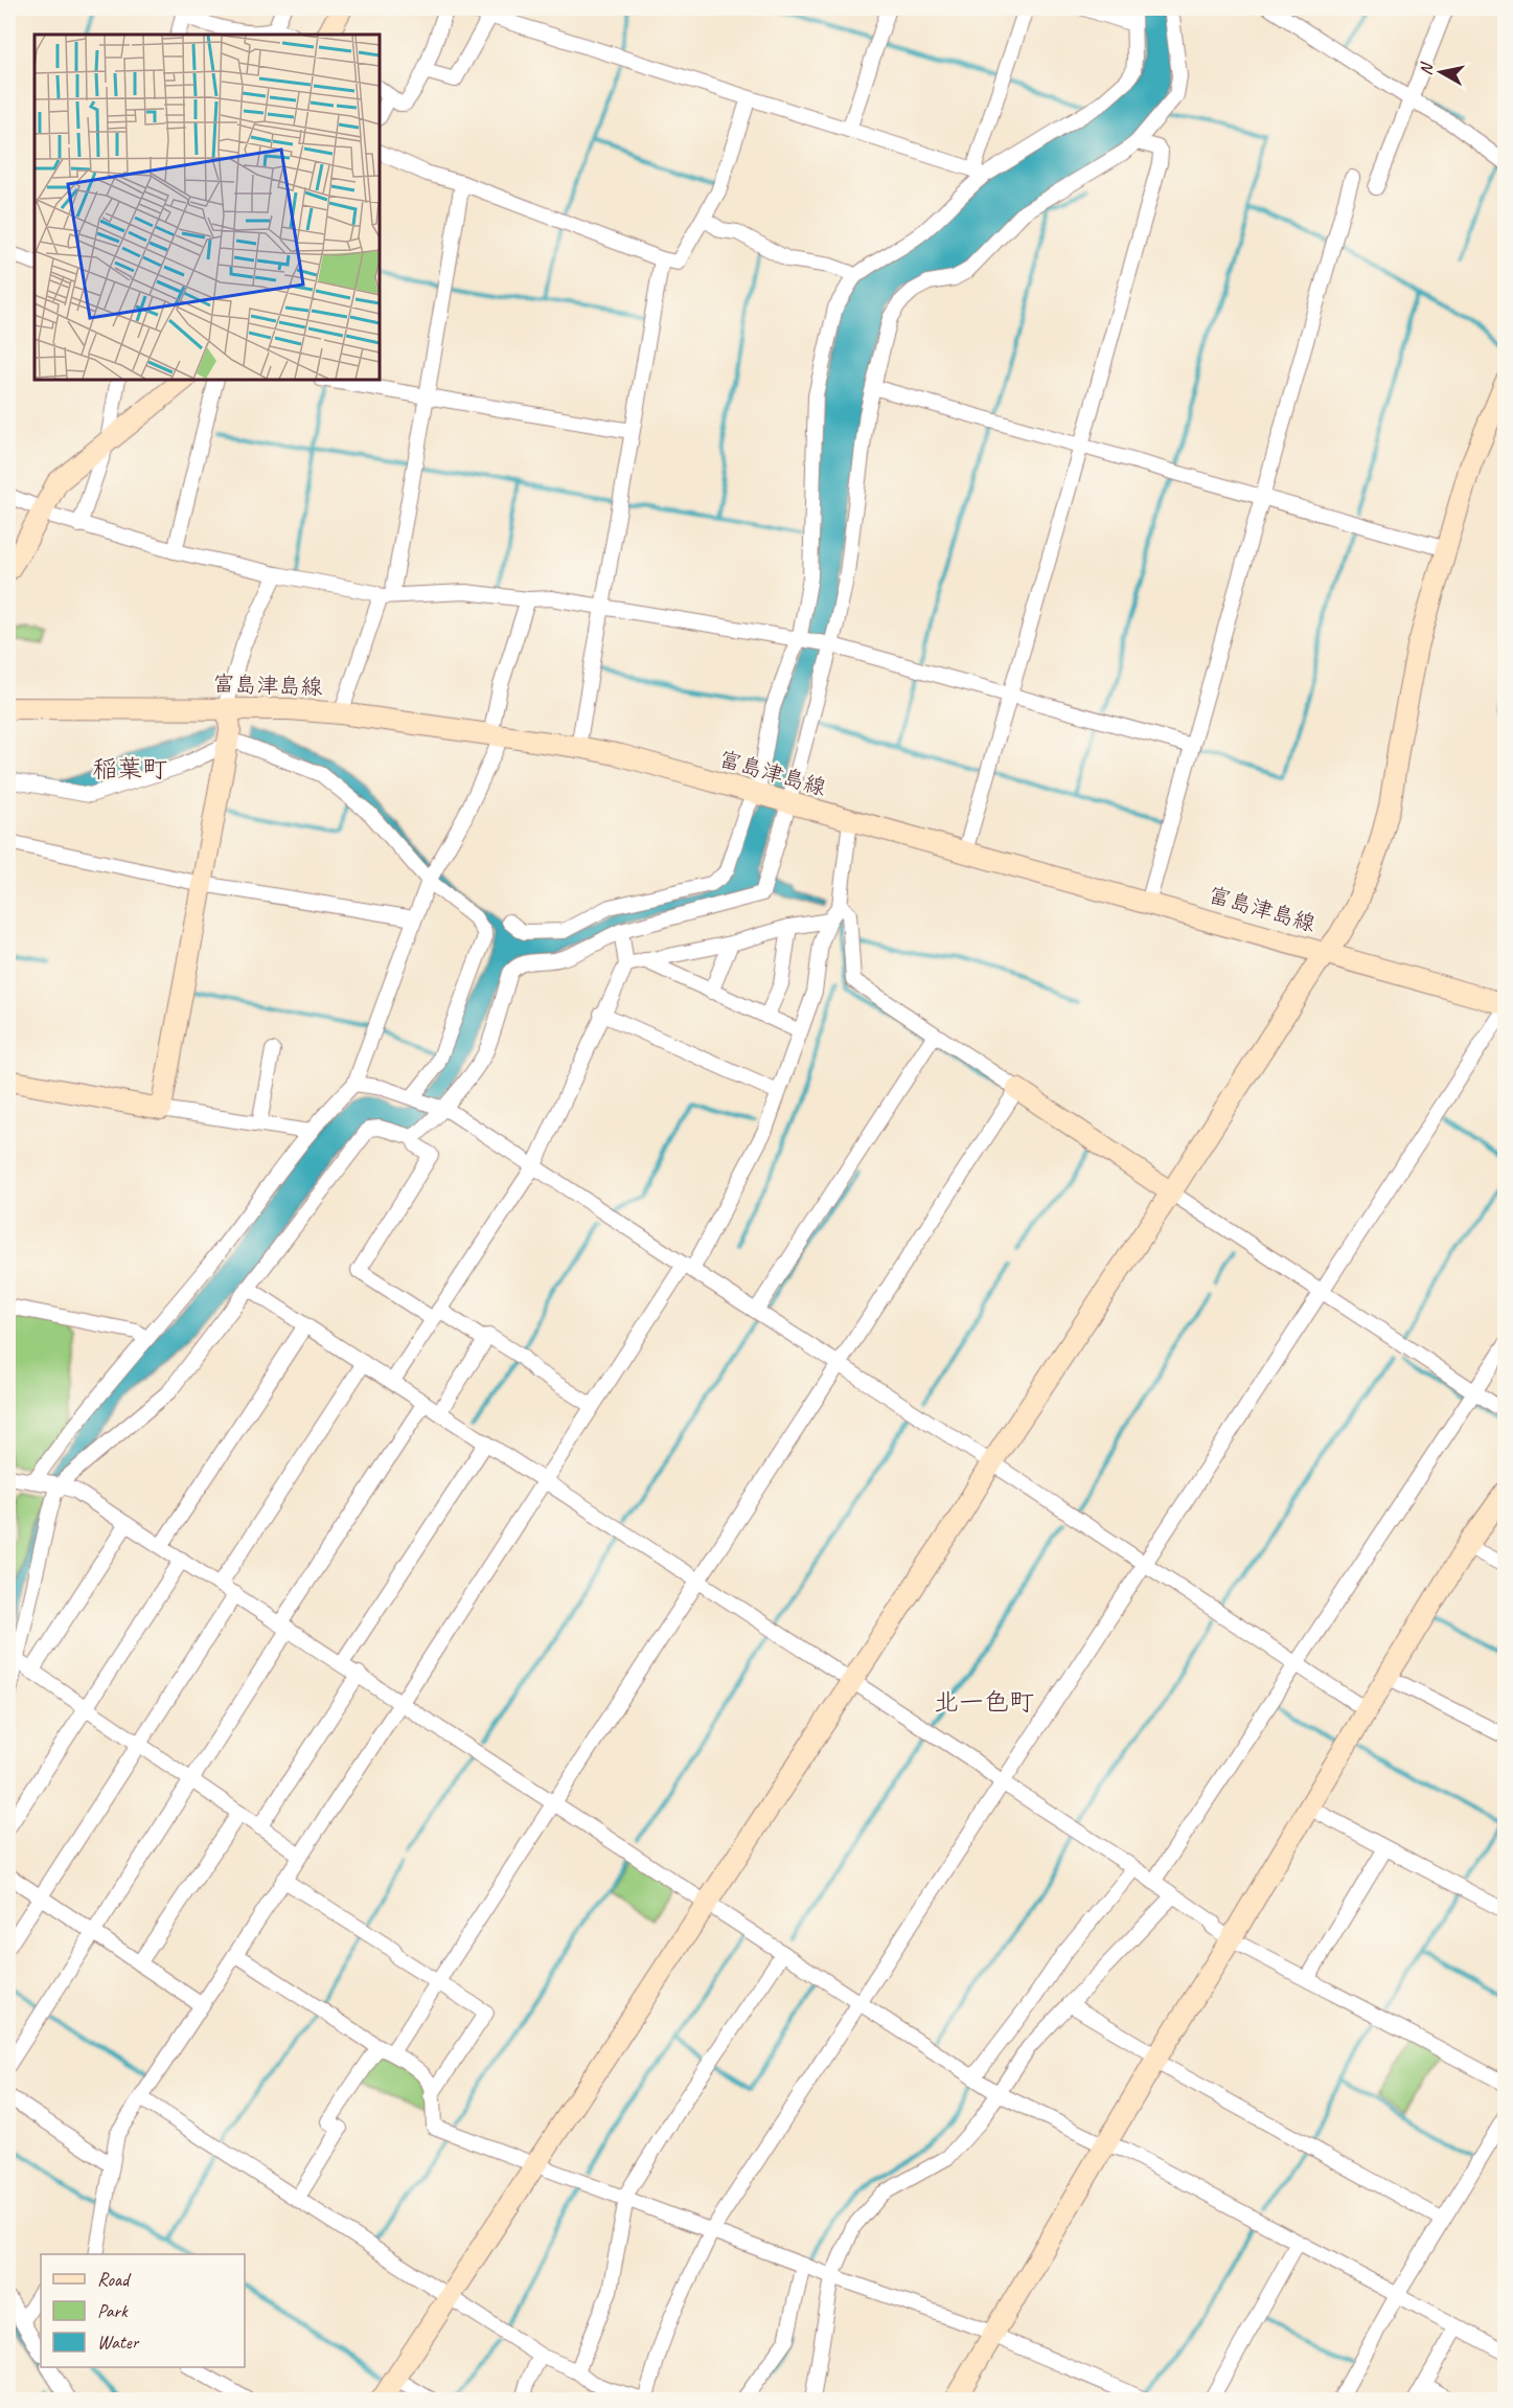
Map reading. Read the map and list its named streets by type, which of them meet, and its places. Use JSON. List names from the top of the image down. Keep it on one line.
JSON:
{"streets":{"street":["富島津島線"]},"districts":["稲葉町","北一色町"],"legend":["Road","Park","Water"],"north":"left"}
